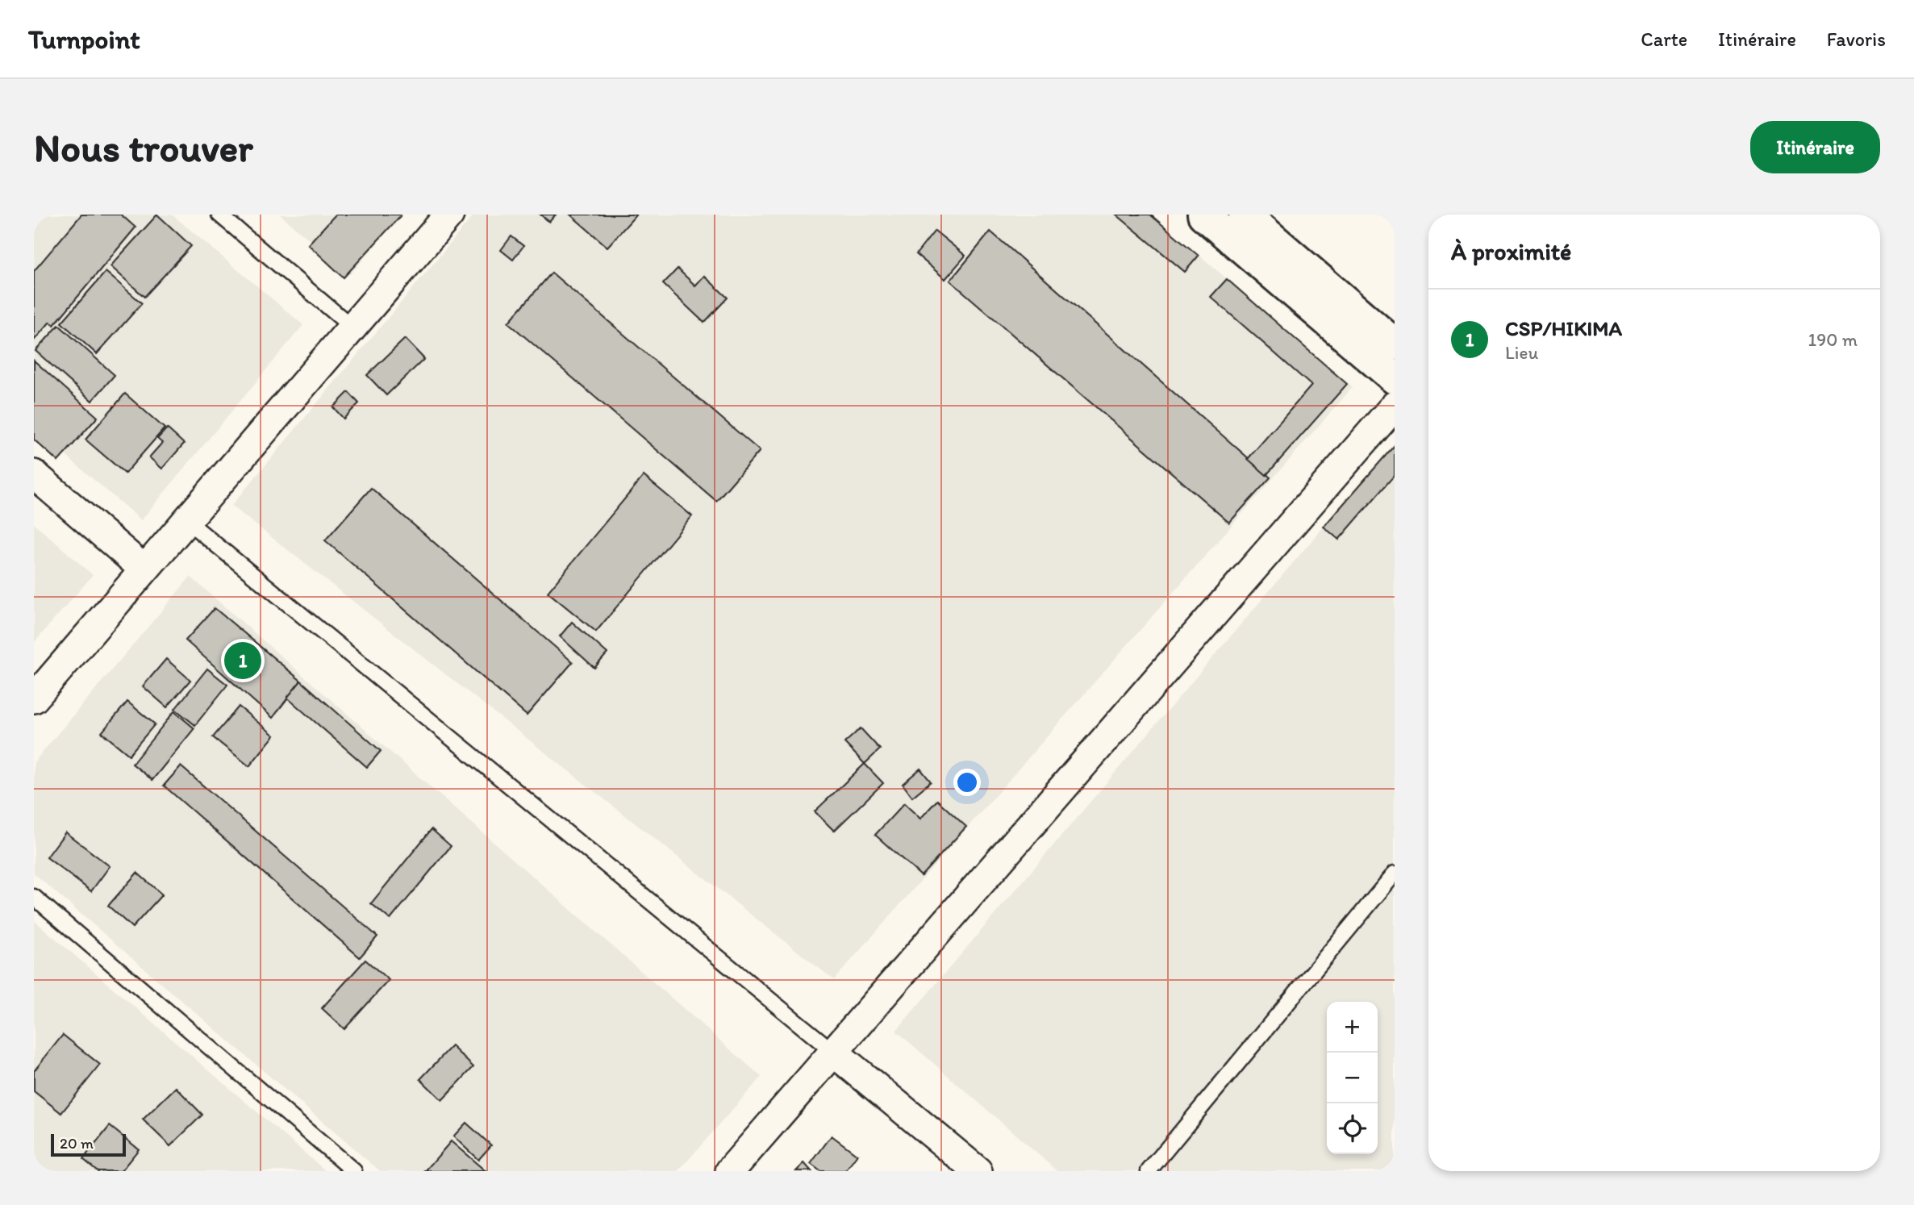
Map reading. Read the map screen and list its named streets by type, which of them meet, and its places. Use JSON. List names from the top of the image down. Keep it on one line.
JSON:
{"scale_bar":"20 m","page":{"header":"Turnpoint","nav":["Carte","Itinéraire","Favoris"],"buttons":"Itinéraire","title":"Nous trouver","heading":"À proximité","list":[{"mark":"1","name":"CSP/HIKIMA","note":"Lieu","value":"190 m"}],"pins":"1","map_buttons":["+","−"],"scale":"20 m"}}
